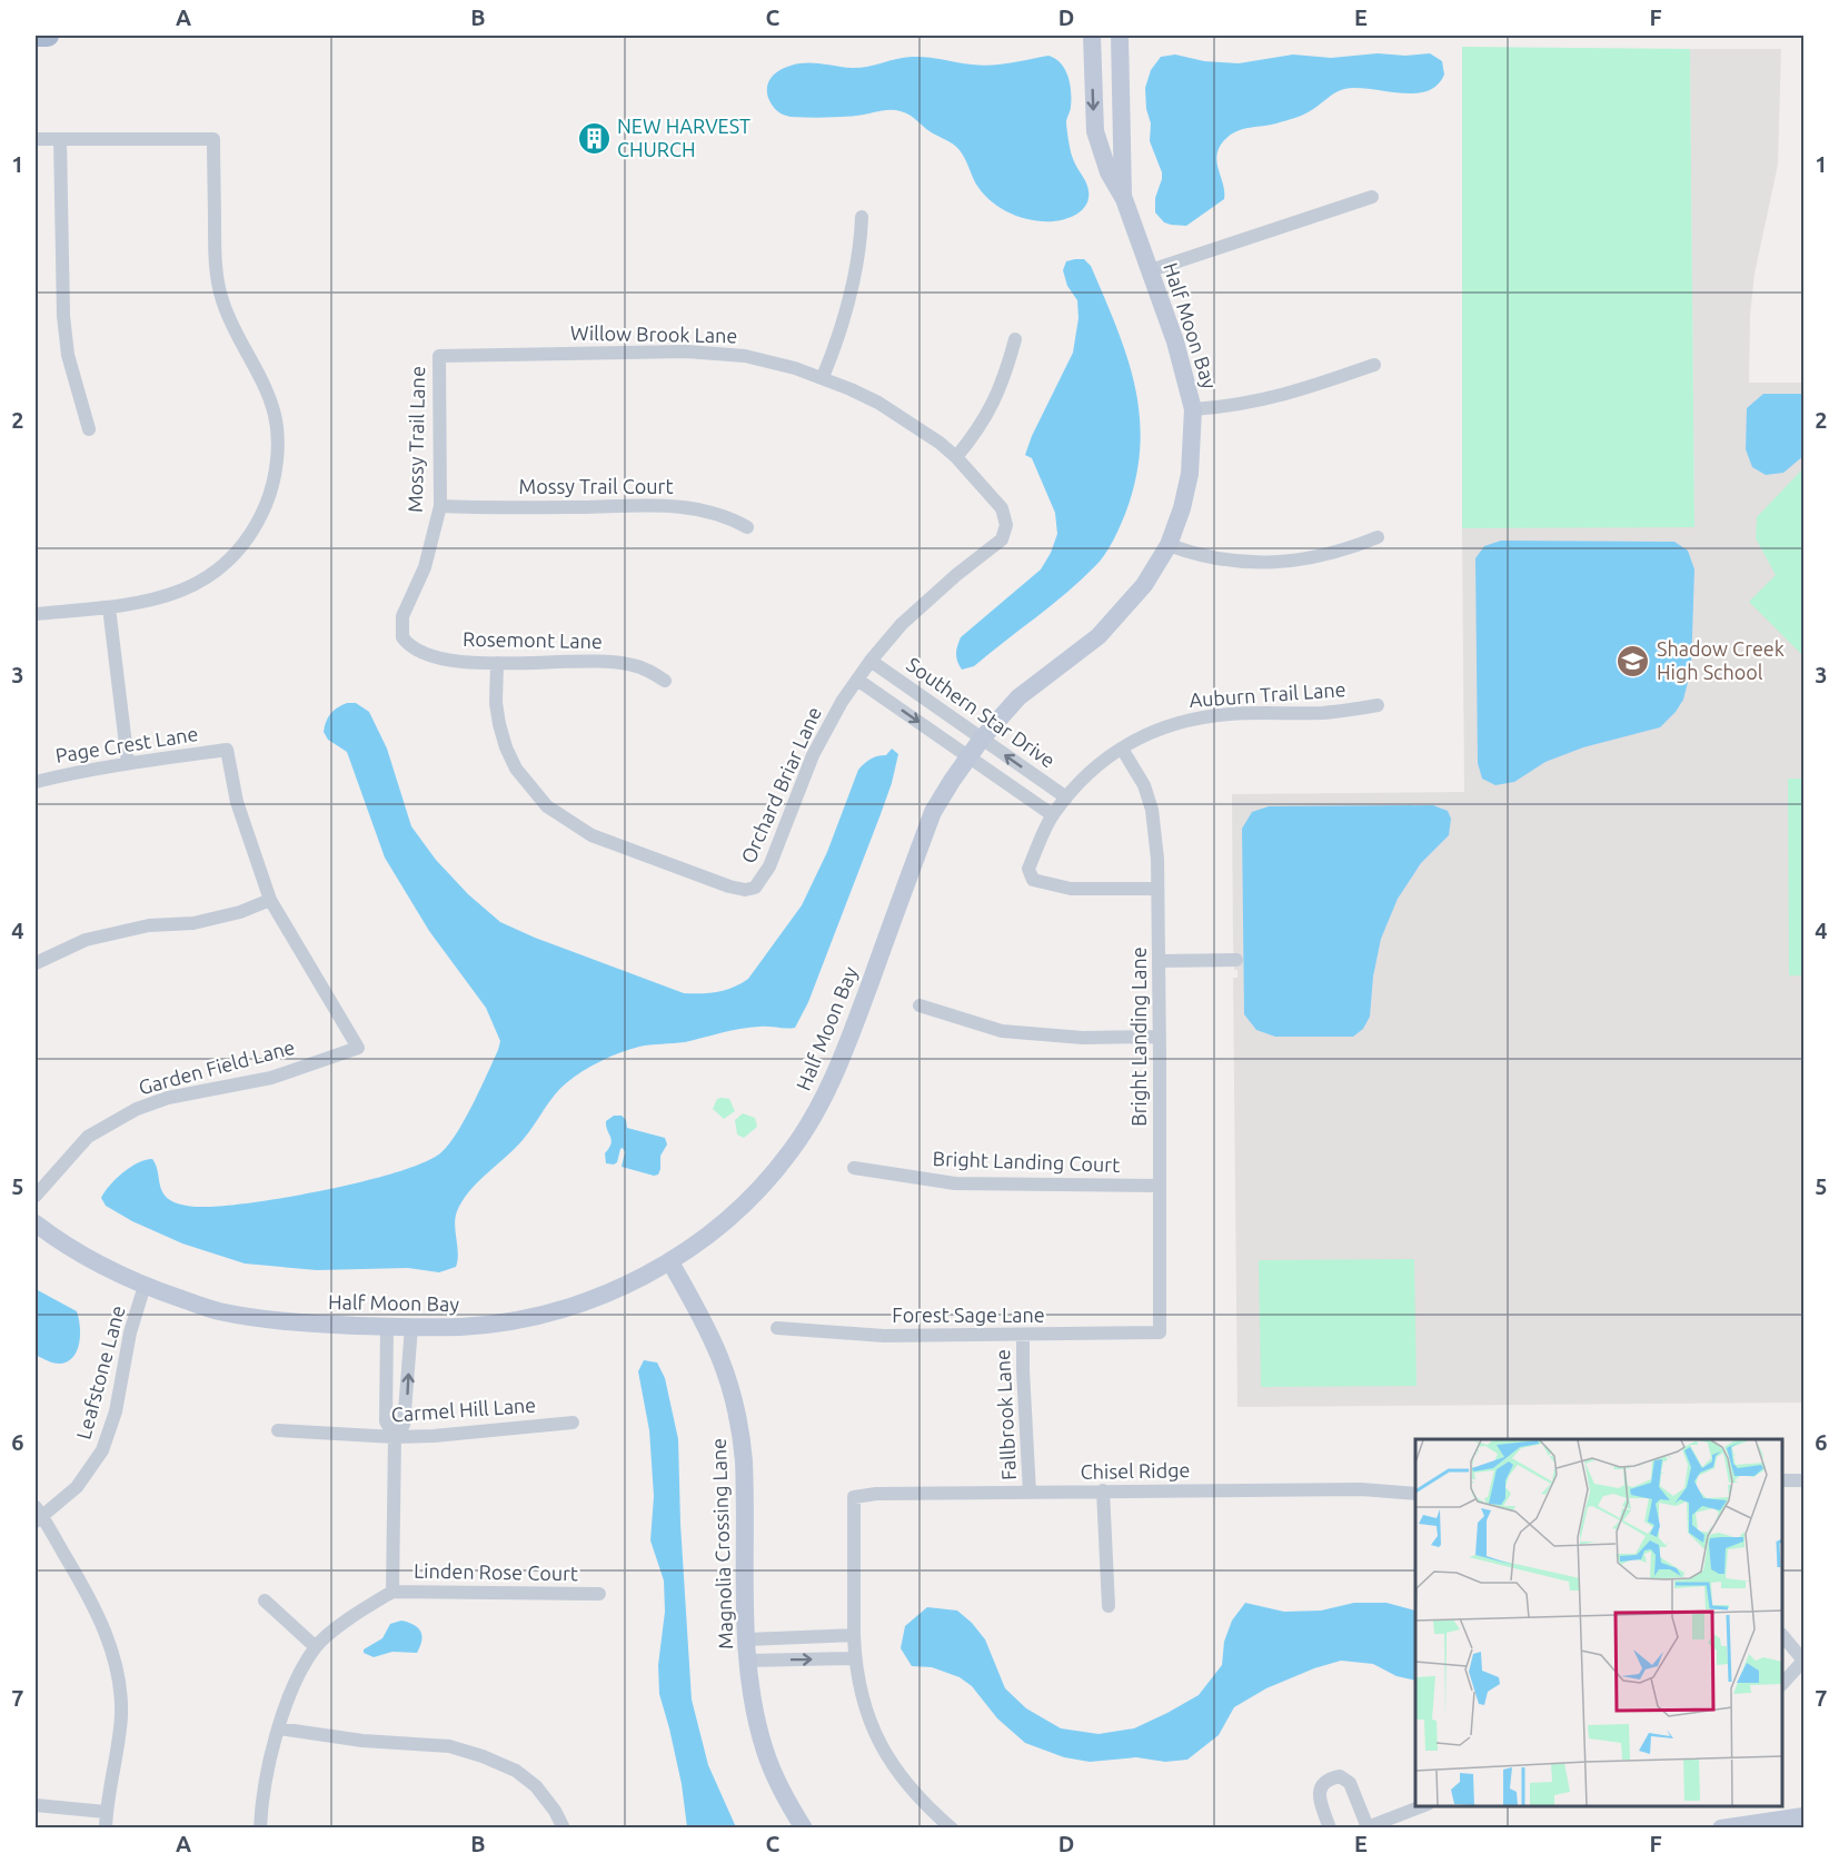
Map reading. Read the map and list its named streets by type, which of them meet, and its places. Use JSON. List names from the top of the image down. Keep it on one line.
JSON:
{"streets":{"street":["Half Moon Bay","Willow Brook Lane","Mossy Trail Lane","Mossy Trail Court","Rosemont Lane","Auburn Trail Lane","Southern Star Drive","Page Crest Lane","Orchard Briar Lane","Bright Landing Lane","Garden Field Lane","Bright Landing Court","Forest Sage Lane","Leafstone Lane","Carmel Hill Lane","Fallbrook Lane","Chisel Ridge","Magnolia Crossing Lane","Linden Rose Court"]},"crossings":[["Half Moon Bay","Southern Star Drive"],["Half Moon Bay","Leafstone Lane"],["Half Moon Bay","Magnolia Crossing Lane"],["Willow Brook Lane","Mossy Trail Lane"],["Willow Brook Lane","Orchard Briar Lane"],["Mossy Trail Lane","Mossy Trail Court"],["Mossy Trail Lane","Rosemont Lane"],["Rosemont Lane","Orchard Briar Lane"],["Auburn Trail Lane","Southern Star Drive"],["Auburn Trail Lane","Bright Landing Lane"],["Southern Star Drive","Orchard Briar Lane"],["Page Crest Lane","Garden Field Lane"],["Bright Landing Lane","Bright Landing Court"],["Bright Landing Lane","Forest Sage Lane"],["Forest Sage Lane","Fallbrook Lane"],["Fallbrook Lane","Chisel Ridge"]],"places":{"building":["NEW HARVEST CHURCH"],"school or university":["Shadow Creek High School"]},"grid":{"columns":["A","B","C","D","E","F"],"rows":["1","2","3","4","5","6","7"]}}
